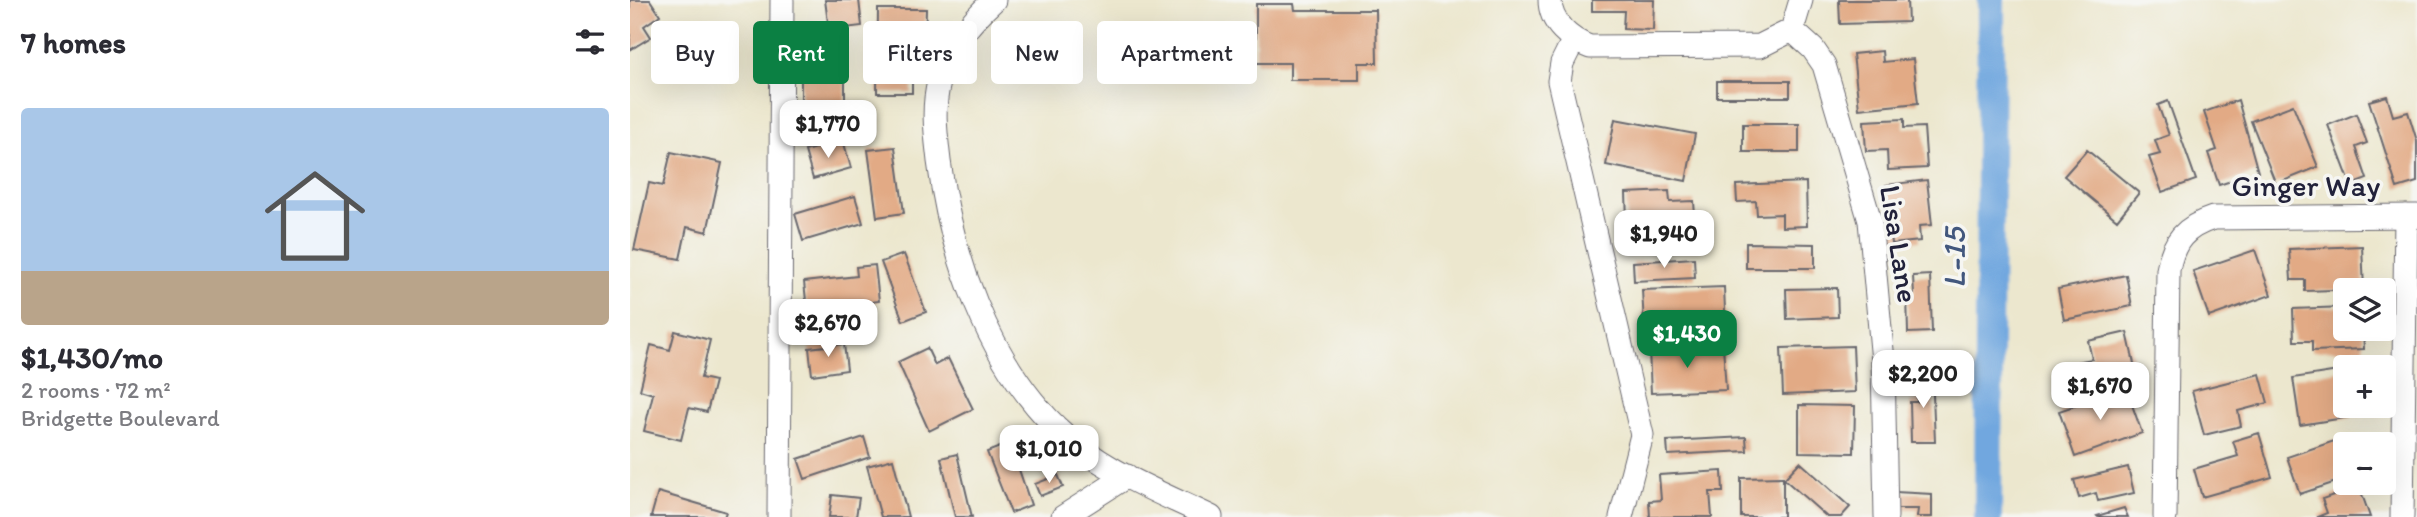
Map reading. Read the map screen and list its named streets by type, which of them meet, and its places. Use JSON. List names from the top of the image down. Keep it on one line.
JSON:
{"streets":{"street":["Ginger Way","Lisa Lane"]},"water":["L-15"],"page":{"heading":"7 homes","chip":["Buy","Rent","Filters","New","Apartment"],"list":[{"name":"$1,430/mo","note":"2 rooms · 72 m² · Bridgette Boulevard"}],"price":["$1,770","$1,940","$2,670","$1,430","$2,200","$1,670","$1,010"],"map_buttons":["+","−"]}}
